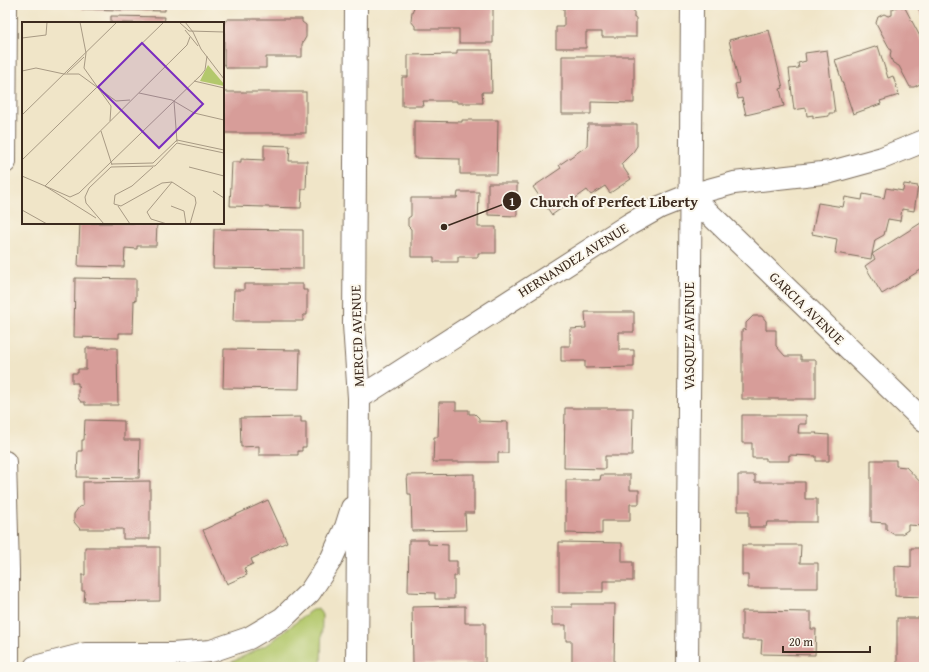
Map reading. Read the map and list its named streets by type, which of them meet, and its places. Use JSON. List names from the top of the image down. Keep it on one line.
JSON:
{"streets":{"street":["HERNANDEZ AVENUE","GARCIA AVENUE","MERCED AVENUE","VASQUEZ AVENUE"]},"crossings":[["HERNANDEZ AVENUE","GARCIA AVENUE"],["HERNANDEZ AVENUE","MERCED AVENUE"],["HERNANDEZ AVENUE","VASQUEZ AVENUE"],["GARCIA AVENUE","VASQUEZ AVENUE"]],"places":["Church of Perfect Liberty"],"scale_bar":"20 m"}
